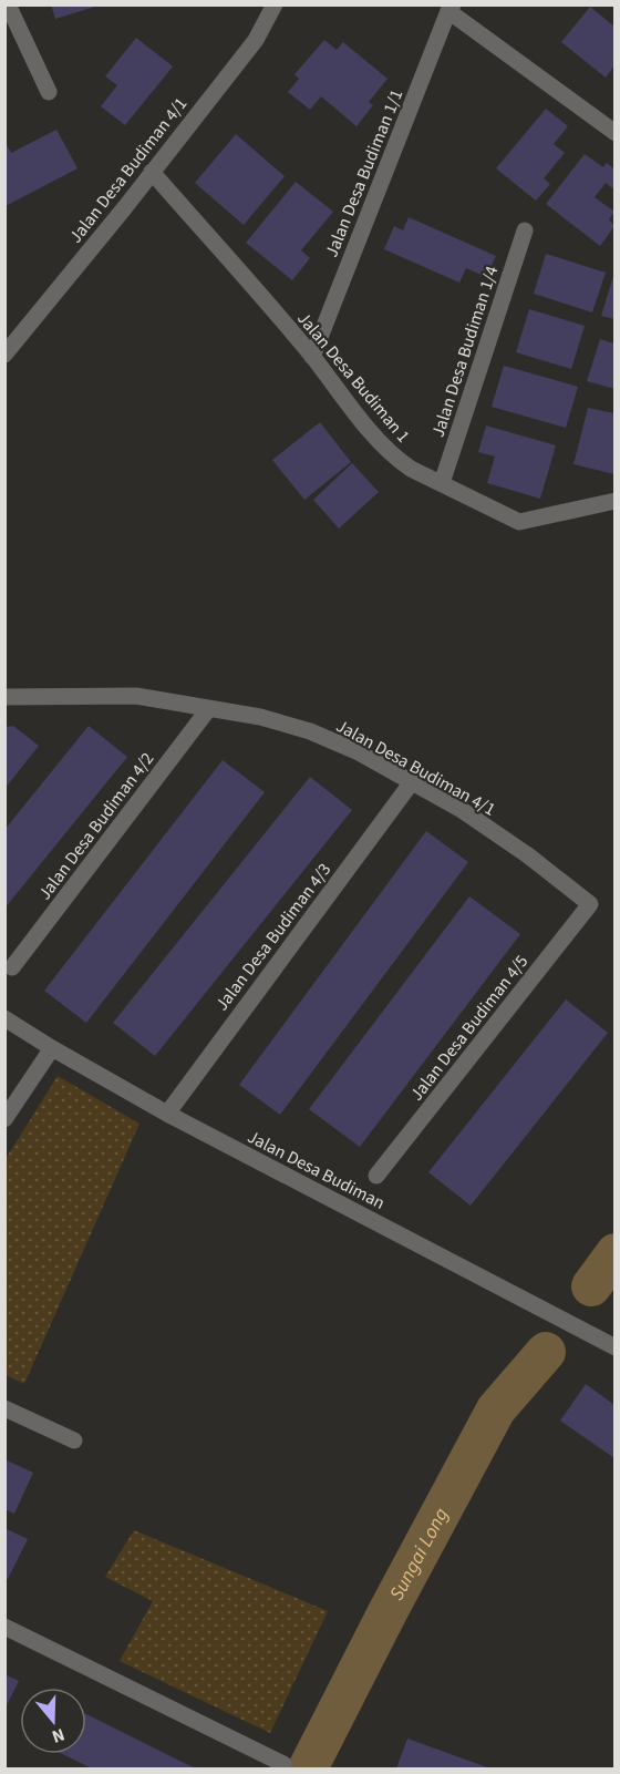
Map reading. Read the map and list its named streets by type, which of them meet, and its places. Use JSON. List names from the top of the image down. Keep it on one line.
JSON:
{"streets":{"street":["Jalan Desa Budiman 4/1","Jalan Desa Budiman 1/1","Jalan Desa Budiman 1/4","Jalan Desa Budiman 1","Jalan Desa Budiman 4/2","Jalan Desa Budiman 4/3","Jalan Desa Budiman 4/5","Jalan Desa Budiman"]},"crossings":[["Jalan Desa Budiman 4/1","Jalan Desa Budiman 1"],["Jalan Desa Budiman 4/1","Jalan Desa Budiman 4/2"],["Jalan Desa Budiman 4/1","Jalan Desa Budiman 4/3"],["Jalan Desa Budiman 4/1","Jalan Desa Budiman 4/5"],["Jalan Desa Budiman 1/1","Jalan Desa Budiman 1"],["Jalan Desa Budiman 1/4","Jalan Desa Budiman 1"],["Jalan Desa Budiman 4/3","Jalan Desa Budiman"]],"water":["Sungai Long"],"north":"bottom"}
